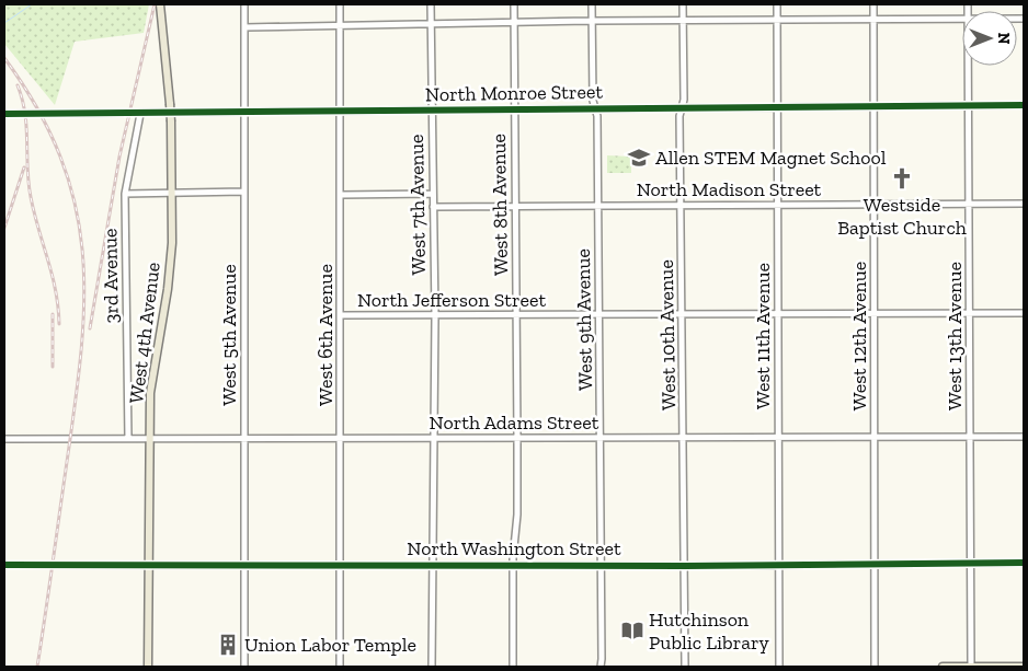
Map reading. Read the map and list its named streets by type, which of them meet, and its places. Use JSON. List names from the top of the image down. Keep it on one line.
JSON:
{"streets":{"main road":["West 4th Avenue"],"street":["North Monroe Street","North Madison Street","West 7th Avenue","West 8th Avenue","3rd Avenue","North Jefferson Street","West 9th Avenue","West 5th Avenue","West 6th Avenue","West 10th Avenue","West 11th Avenue","West 12th Avenue","West 13th Avenue","North Adams Street","North Washington Street"]},"crossings":[["North Monroe Street","West 7th Avenue"],["North Monroe Street","West 8th Avenue"],["North Monroe Street","3rd Avenue"],["North Monroe Street","West 9th Avenue"],["North Monroe Street","West 5th Avenue"],["North Monroe Street","West 6th Avenue"],["North Monroe Street","West 10th Avenue"],["North Monroe Street","West 11th Avenue"],["North Monroe Street","West 12th Avenue"],["North Monroe Street","West 13th Avenue"],["North Madison Street","West 7th Avenue"],["North Madison Street","West 8th Avenue"],["North Madison Street","West 9th Avenue"],["North Madison Street","West 10th Avenue"],["North Madison Street","West 11th Avenue"],["North Madison Street","West 12th Avenue"],["North Madison Street","West 13th Avenue"],["West 7th Avenue","North Jefferson Street"],["West 7th Avenue","North Adams Street"],["West 7th Avenue","North Washington Street"],["West 8th Avenue","North Jefferson Street"],["West 8th Avenue","North Adams Street"],["West 8th Avenue","North Washington Street"],["3rd Avenue","North Adams Street"],["North Jefferson Street","West 9th Avenue"],["North Jefferson Street","West 6th Avenue"],["North Jefferson Street","West 10th Avenue"],["North Jefferson Street","West 11th Avenue"],["North Jefferson Street","West 12th Avenue"],["North Jefferson Street","West 13th Avenue"],["West 9th Avenue","North Adams Street"],["West 9th Avenue","North Washington Street"],["West 4th Avenue","North Adams Street"],["West 4th Avenue","North Washington Street"],["West 5th Avenue","North Adams Street"],["West 5th Avenue","North Washington Street"],["West 6th Avenue","North Adams Street"],["West 6th Avenue","North Washington Street"],["West 10th Avenue","North Adams Street"],["West 10th Avenue","North Washington Street"],["West 11th Avenue","North Adams Street"],["West 11th Avenue","North Washington Street"],["West 12th Avenue","North Adams Street"],["West 12th Avenue","North Washington Street"],["West 13th Avenue","North Adams Street"],["West 13th Avenue","North Washington Street"]],"places":{"school or university":["Allen STEM Magnet School"],"church":["Westside Baptist Church"],"library":["Hutchinson Public Library"],"building":["Union Labor Temple"]},"north":"right"}
